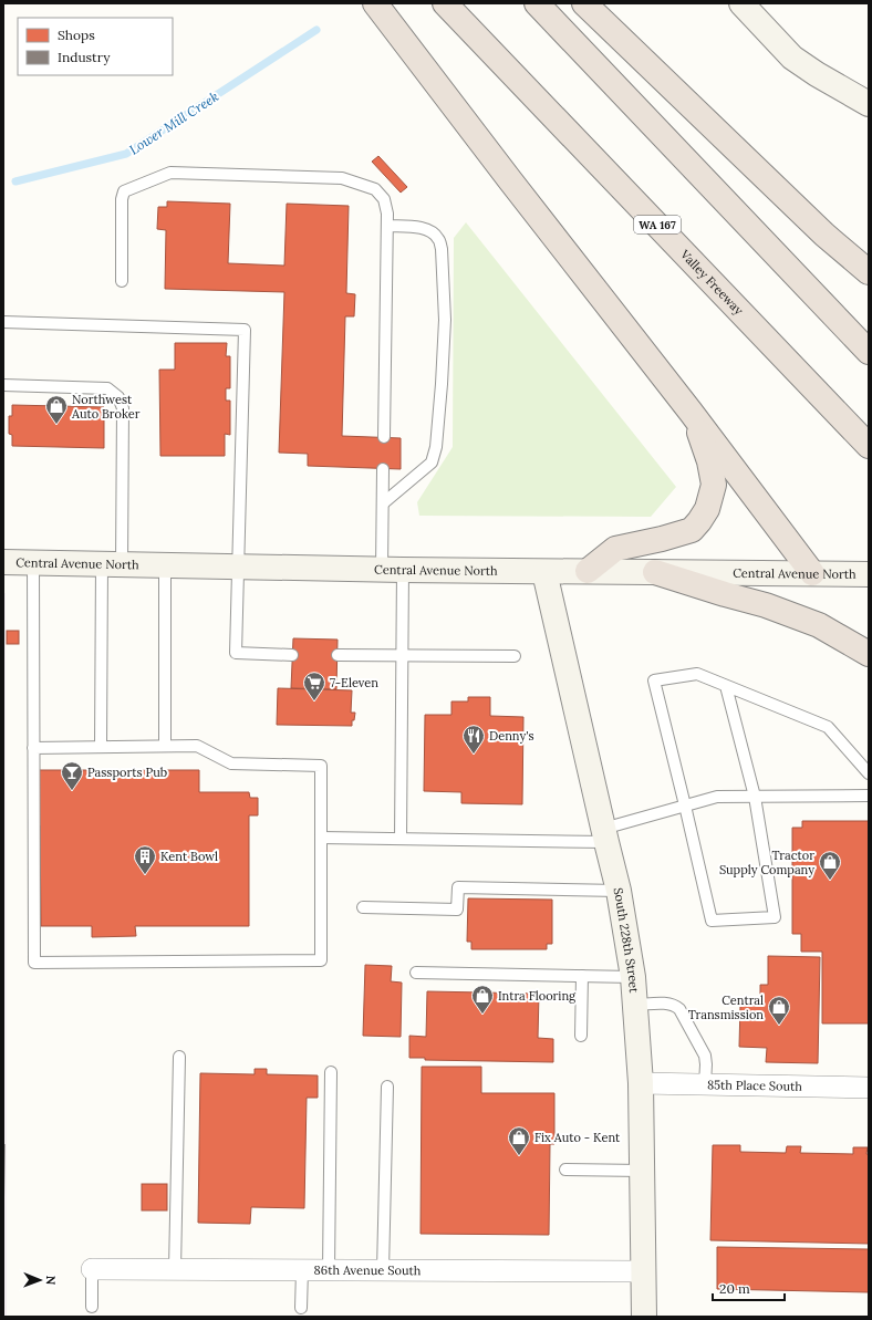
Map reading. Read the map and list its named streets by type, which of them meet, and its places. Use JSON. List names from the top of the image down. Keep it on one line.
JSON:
{"streets":{"highway":["WA 167","Valley Freeway"],"main road":["Central Avenue North","South 228th Street"],"street":["85th Place South","86th Avenue South"]},"crossings":[["Central Avenue North","South 228th Street"],["South 228th Street","85th Place South"],["South 228th Street","86th Avenue South"]],"water":["Lower Mill Creek"],"places":{"shop":["Northwest Auto Broker","Tractor Supply Company","Intra Flooring","Central Transmission","Fix Auto - Kent"],"supermarket":["7-Eleven"],"restaurant":["Denny's"],"bar":["Passports Pub"],"building":["Kent Bowl"]},"legend":["Shops","Industry"],"scale_bar":"20 m","north":"right"}
